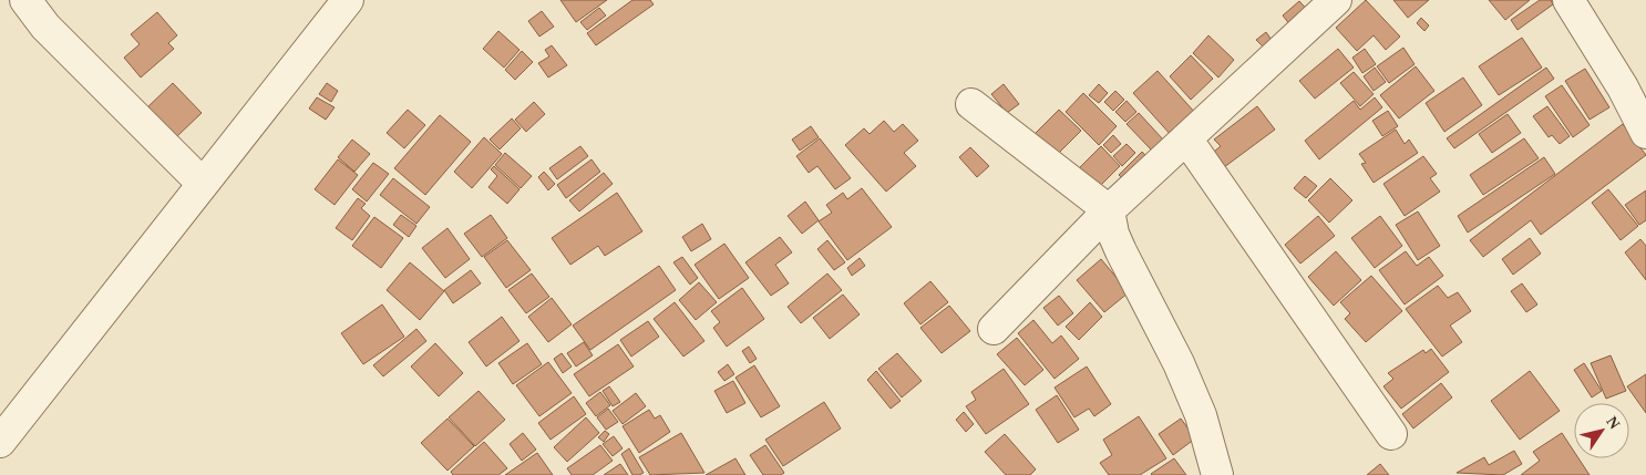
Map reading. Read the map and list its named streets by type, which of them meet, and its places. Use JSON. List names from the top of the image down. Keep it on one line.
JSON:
{"north":"top right"}
